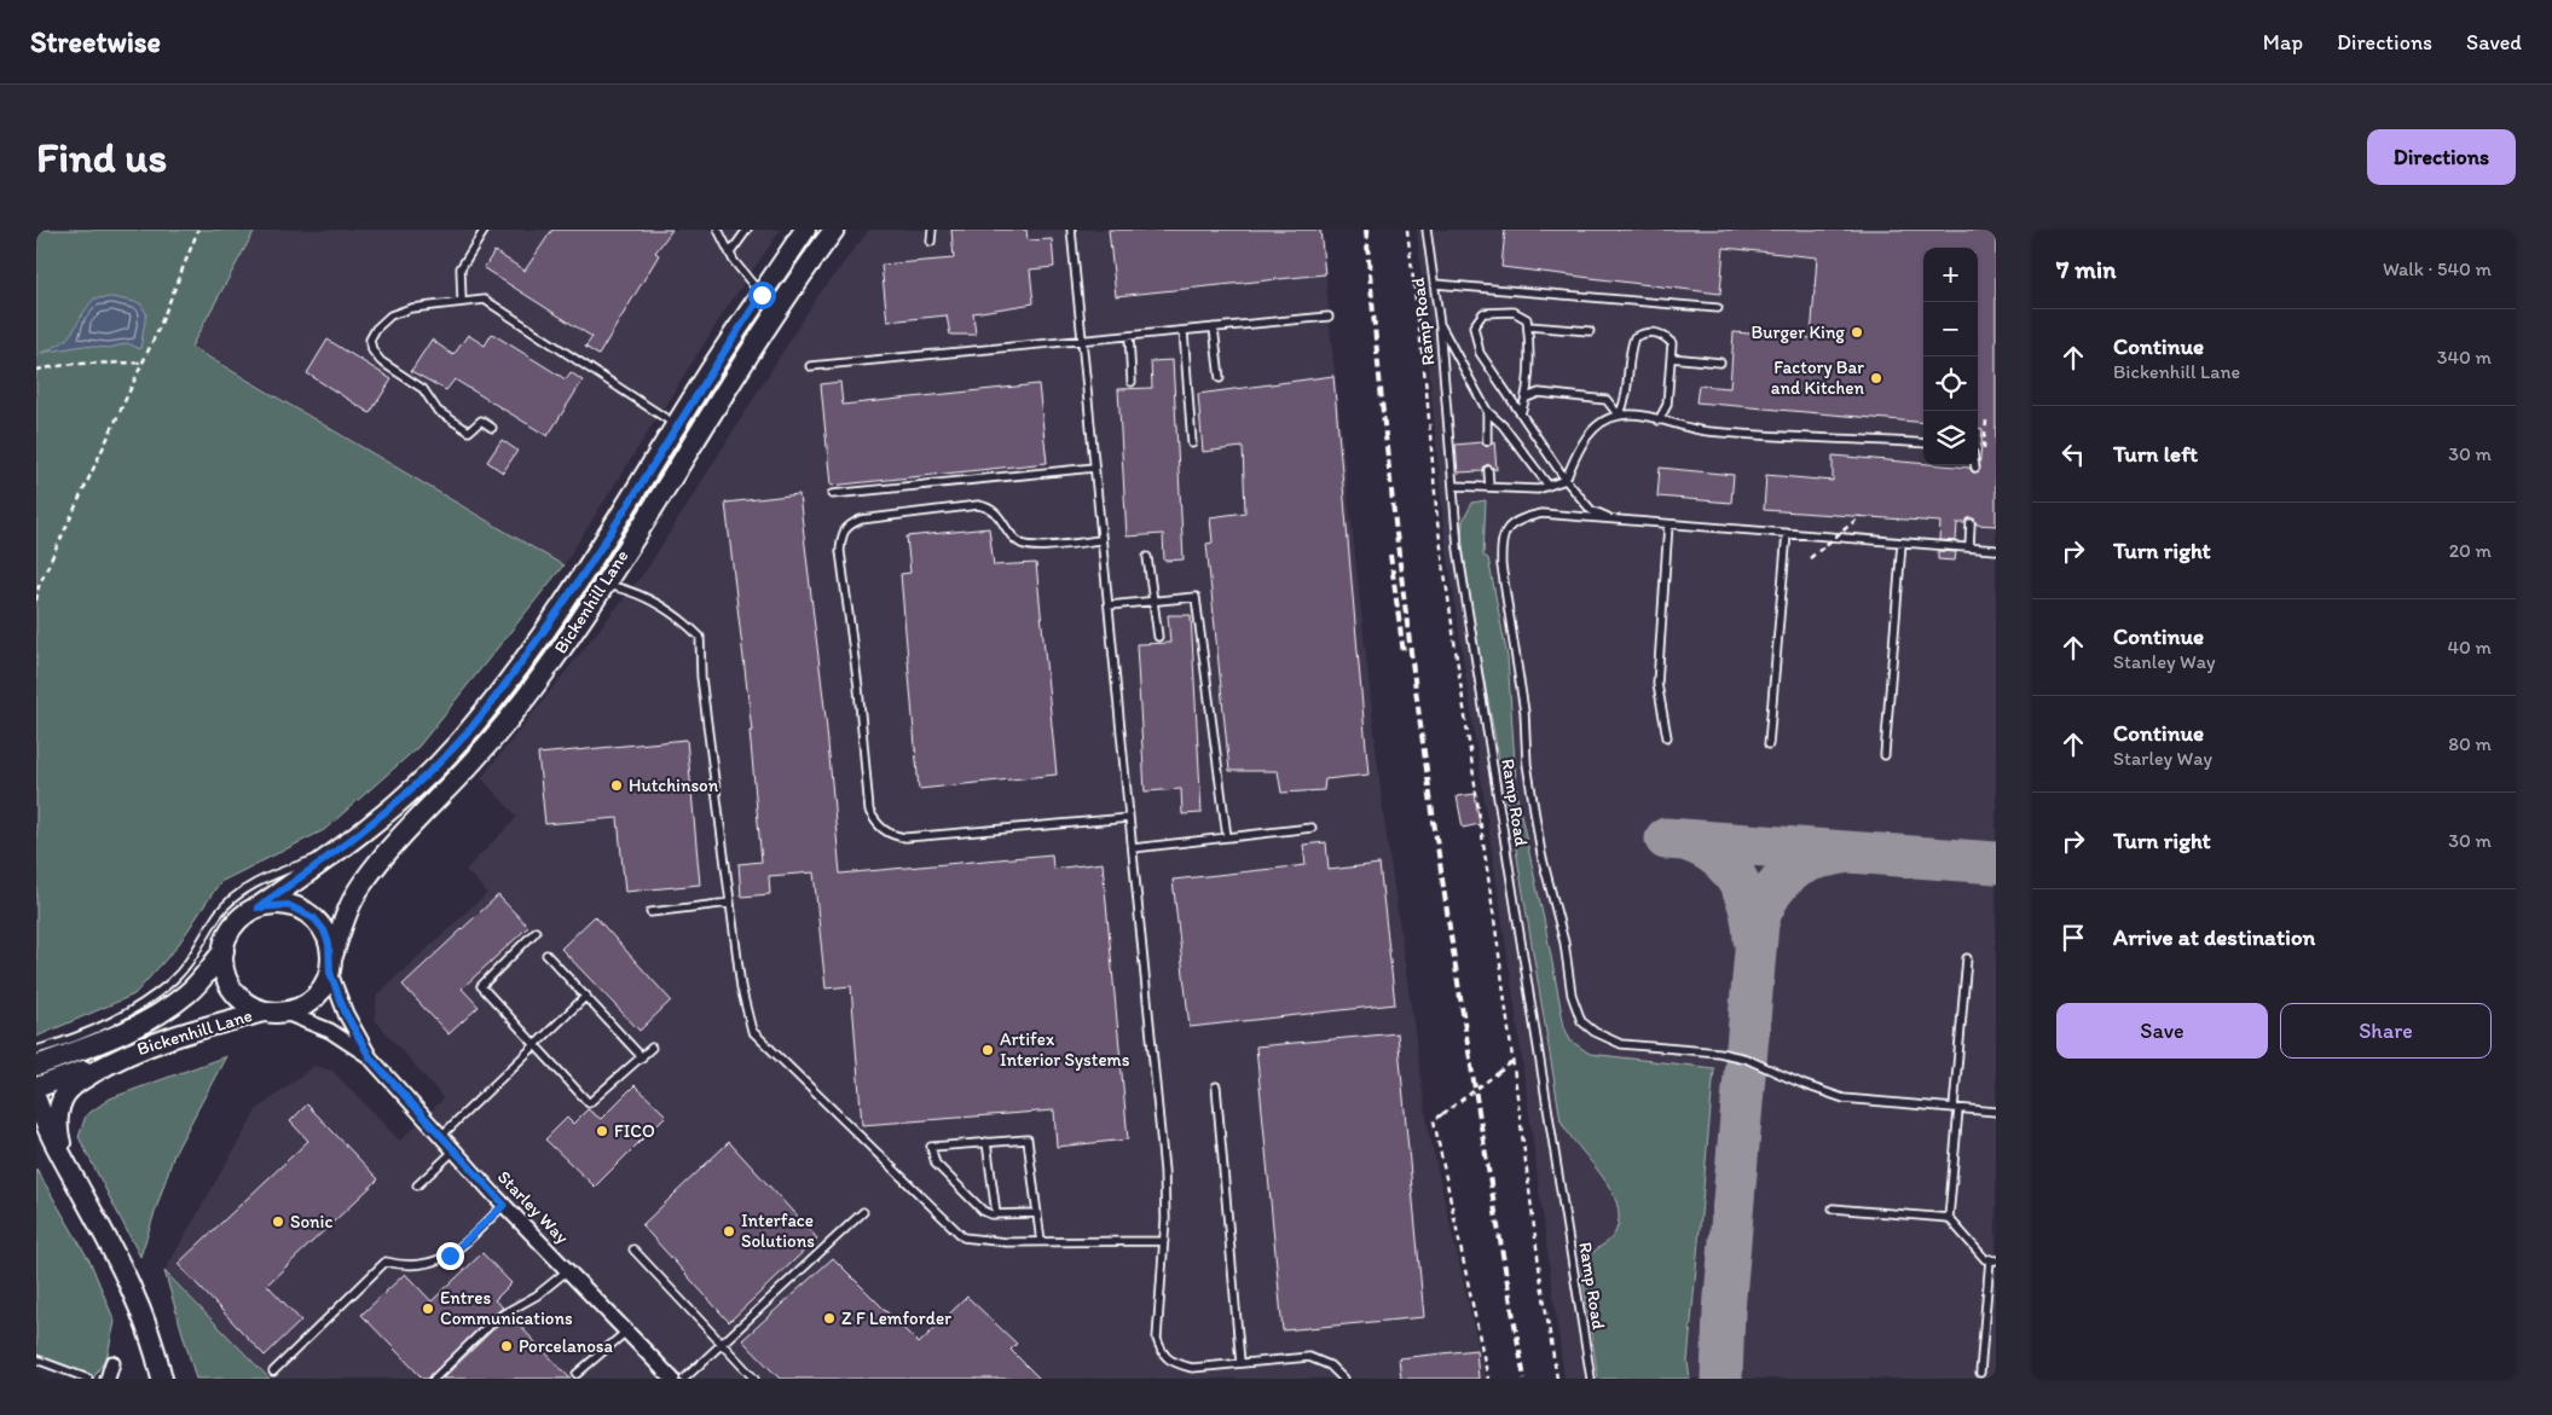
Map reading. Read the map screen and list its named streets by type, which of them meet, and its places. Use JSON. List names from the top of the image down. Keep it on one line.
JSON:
{"streets":{"main road":["Bickenhill Lane"],"street":["Starley Way"],"lane":["Ramp Road"]},"places":["Burger King","Factory Bar and Kitchen","Hutchinson","Artifex Interior Systems","FICO","Sonic","Interface Solutions","Entres Communications","Z F Lemforder","Porcelanosa"],"page":{"header":"Streetwise","nav":["Map","Directions","Saved"],"buttons":["Directions",["Save","Share"]],"title":"Find us","heading":["7 min","Walk · 540 m"],"map_buttons":["+","−"],"list":[["Continue","Bickenhill Lane","340 m"],["Turn left","30 m"],["Turn right","20 m"],["Continue","Stanley Way","40 m"],["Continue","Starley Way","80 m"],["Turn right","30 m"],"Arrive at destination"]}}
